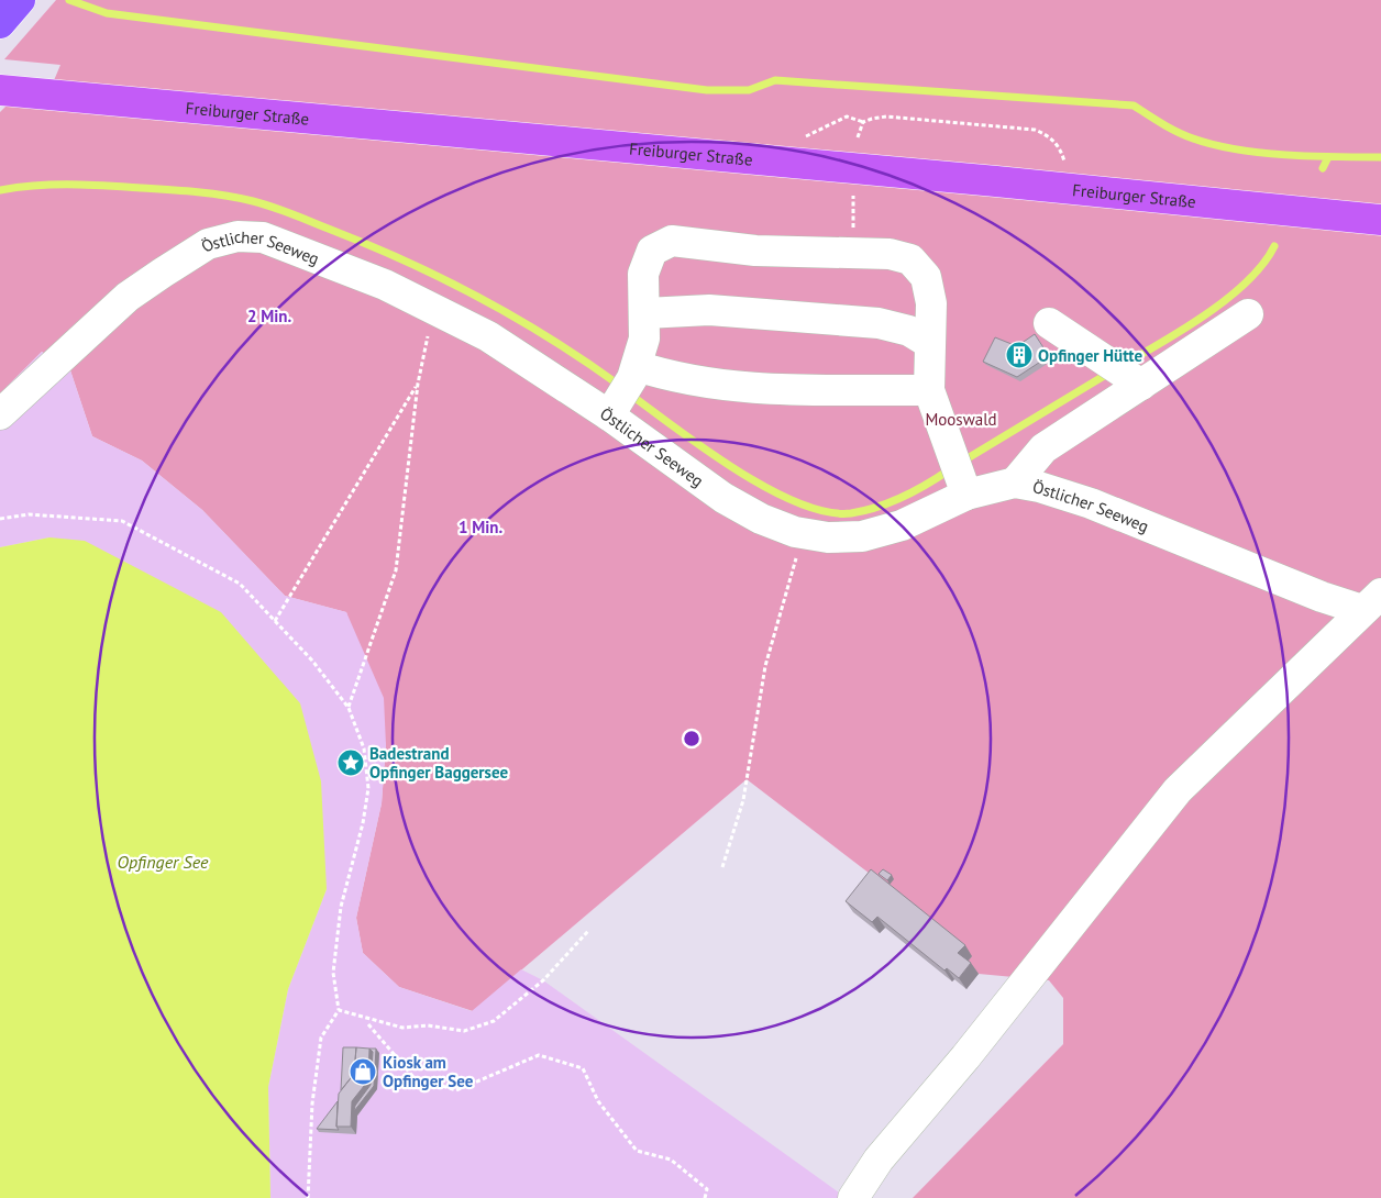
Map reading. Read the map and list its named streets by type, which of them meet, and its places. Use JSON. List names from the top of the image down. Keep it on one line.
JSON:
{"streets":{"main road":["Freiburger Straße"],"lane":["Östlicher Seeweg"]},"water":["Opfinger See"],"parks":["Mooswald"],"places":{"building":["Opfinger Hütte"],"place":["Badestrand Opfinger Baggersee"],"shop":["Kiosk am Opfinger See"]},"rings":["2 Min.","1 Min."]}
